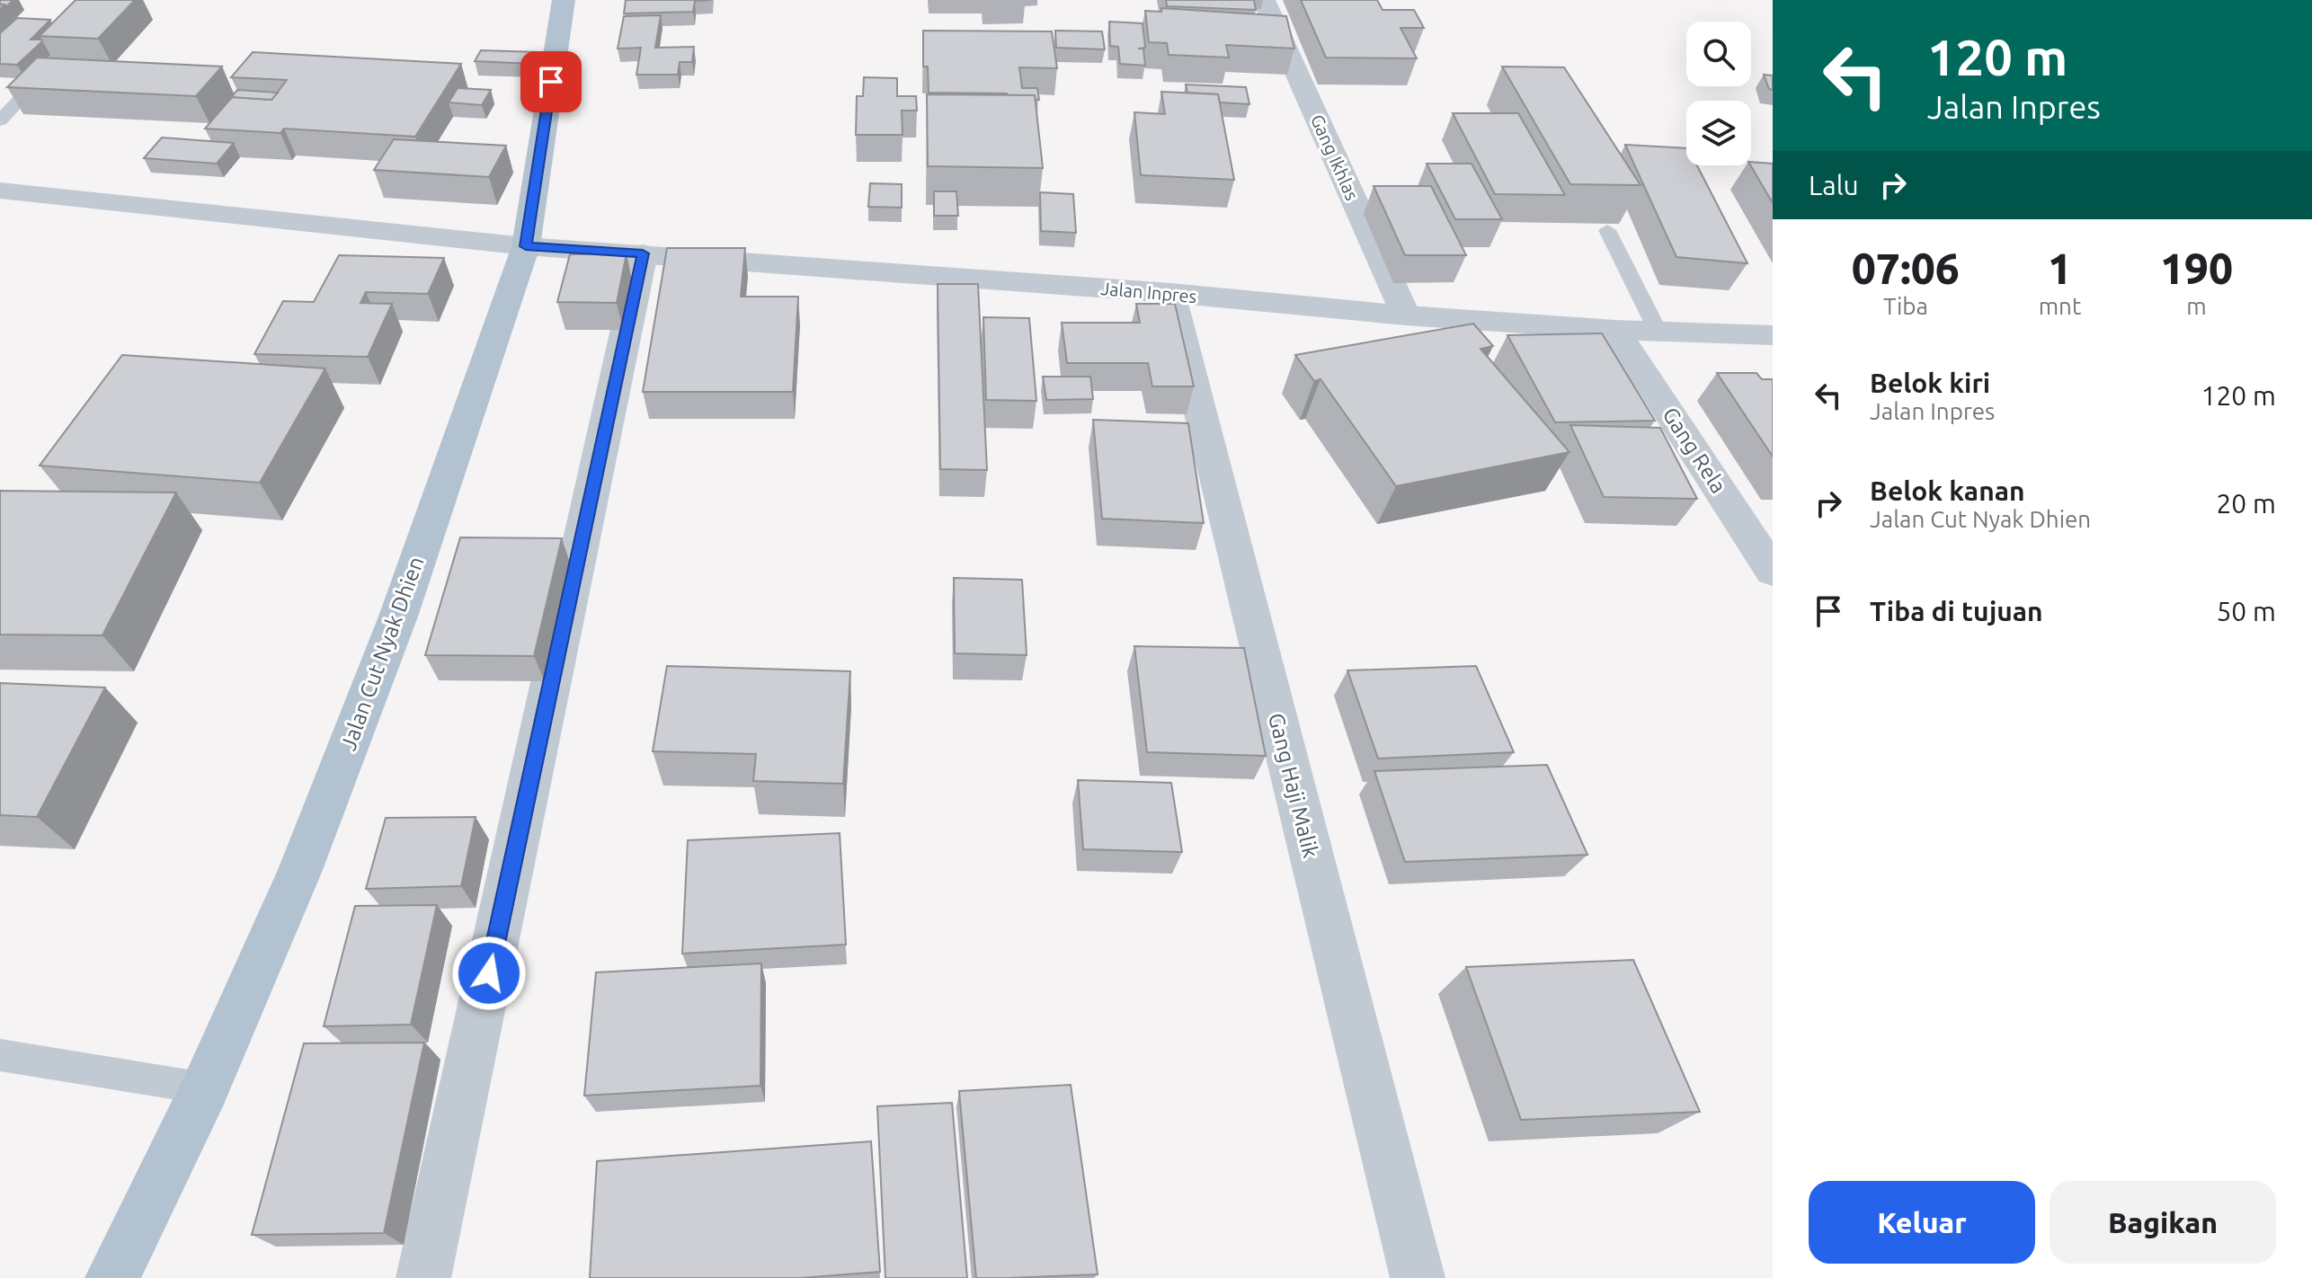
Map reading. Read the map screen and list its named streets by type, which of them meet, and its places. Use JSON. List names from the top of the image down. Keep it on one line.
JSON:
{"streets":{"main road":["Jalan Cut Nyak Dhien"],"street":["Gang Ikhlas","Jalan Inpres","Gang Rela","Gang Haji Malik"]},"crossings":[["Gang Ikhlas","Jalan Inpres"],["Jalan Inpres","Gang Rela"],["Jalan Inpres","Jalan Cut Nyak Dhien"],["Jalan Inpres","Gang Haji Malik"]],"page":{"turn":["120 m","Jalan Inpres"],"then":"Lalu","eta":["07:06","Tiba","1","mnt","190","m"],"list":[{"name":"Belok kiri","note":"Jalan Inpres","value":"120 m"},{"name":"Belok kanan","note":"Jalan Cut Nyak Dhien","value":"20 m"},{"name":"Tiba di tujuan","value":"50 m"}],"buttons":["Keluar","Bagikan"]}}
